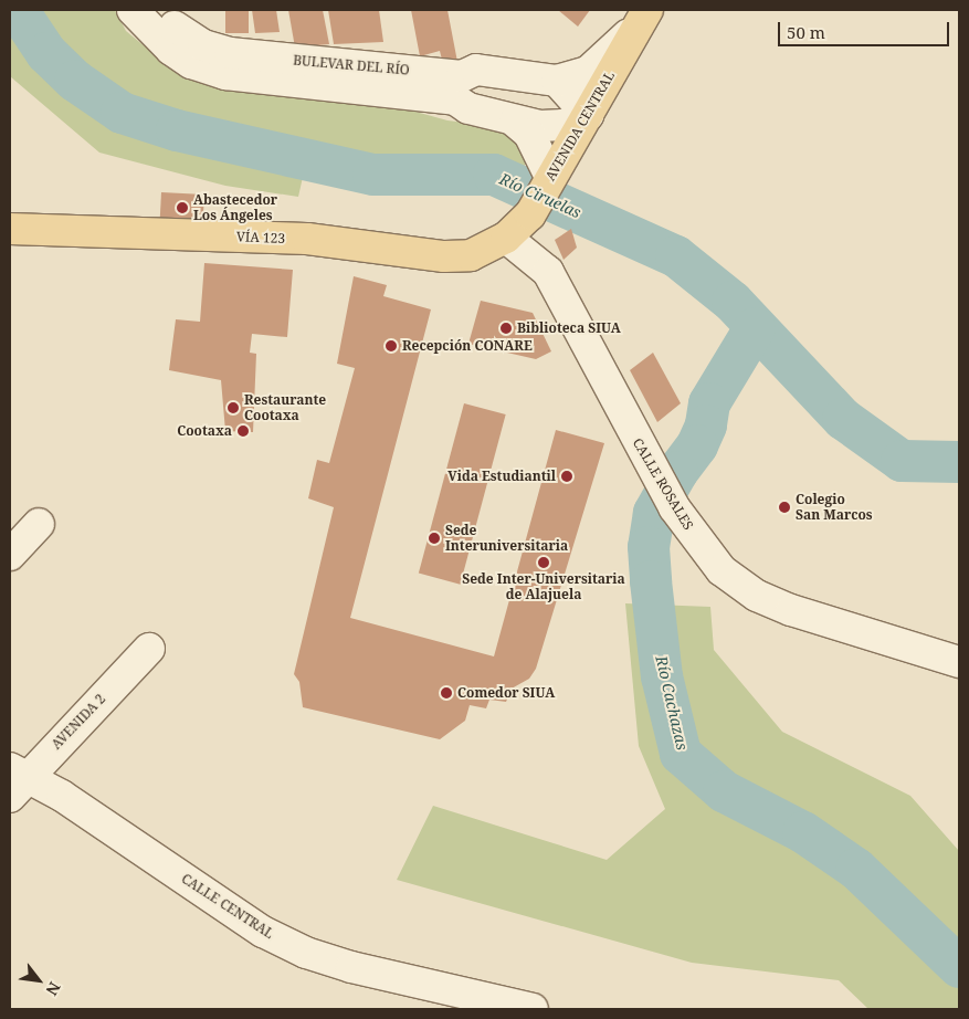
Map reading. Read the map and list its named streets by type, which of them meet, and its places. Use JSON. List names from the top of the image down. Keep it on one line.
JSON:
{"streets":{"main road":["AVENIDA CENTRAL","VÍA 123"],"street":["BULEVAR DEL RÍO","CALLE ROSALES","AVENIDA 2","CALLE CENTRAL"]},"crossings":[["BULEVAR DEL RÍO","AVENIDA CENTRAL"],["AVENIDA CENTRAL","VÍA 123"],["AVENIDA CENTRAL","CALLE ROSALES"],["VÍA 123","CALLE ROSALES"],["AVENIDA 2","CALLE CENTRAL"]],"water":["Río Ciruelas","Río Cachazas"],"places":["Abastecedor Los Ángeles","Biblioteca SIUA","Recepción CONARE","Restaurante Cootaxa","Cootaxa","Vida Estudiantil","Colegio San Marcos","Sede Interuniversitaria","Sede Inter-Universitaria de Alajuela","Comedor SIUA"],"scale_bar":"50 m","north":"bottom right"}
